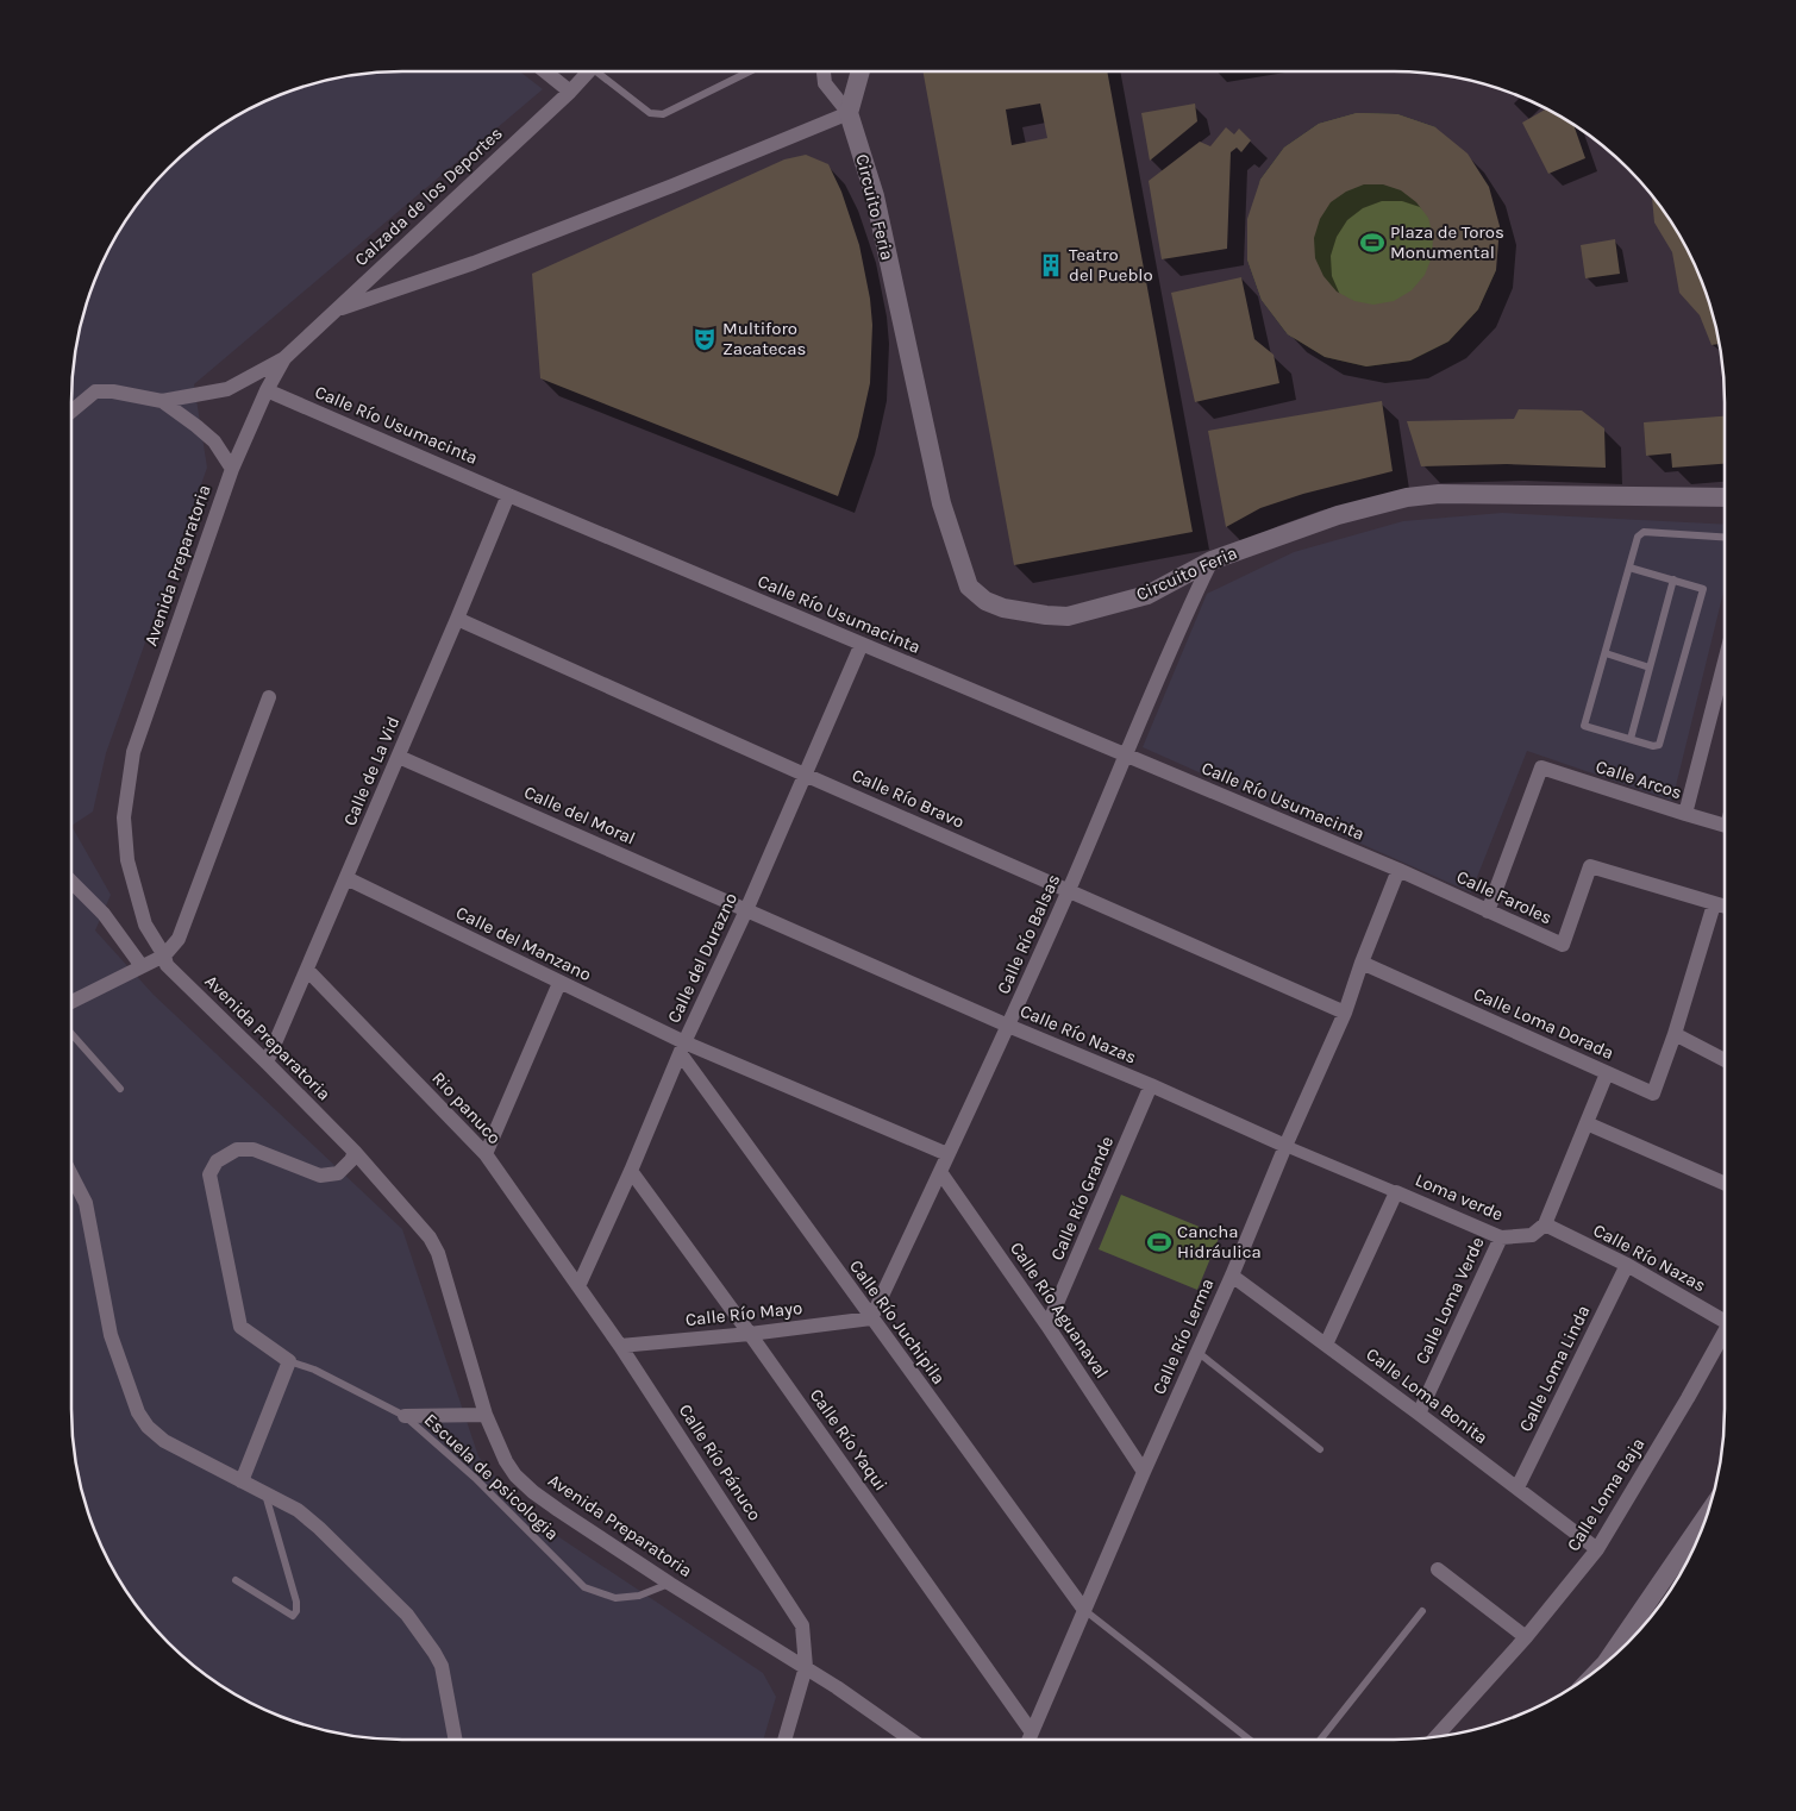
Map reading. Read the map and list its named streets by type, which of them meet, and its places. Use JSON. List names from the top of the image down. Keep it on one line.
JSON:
{"streets":{"street":["Calzada de los Deportes","Circuito Feria","Calle Río Usumacinta","Avenida Preparatoria","Calle de La Vid","Calle Arcos","Calle Río Bravo","Calle del Moral","Calle Faroles","Calle Río Balsas","Calle del Manzano","Calle del Durazno","Calle Loma Dorada","Calle Río Nazas","Rio panuco","Loma verde","Calle Río Grande","Calle Loma Verde","Calle Río Aguanaval","Calle Río Mayo","Calle Río Juchipila","Calle Río Lerma","Calle Loma Linda","Calle Loma Bonita","Calle Río Yaqui","Calle Río Pánuco","Calle Loma Baja"],"lane":["Escuela de psicologia"]},"crossings":[["Calzada de los Deportes","Avenida Preparatoria"],["Circuito Feria","Calle Río Balsas"],["Calle Río Usumacinta","Avenida Preparatoria"],["Calle Río Usumacinta","Calle de La Vid"],["Calle Río Usumacinta","Calle Faroles"],["Calle Río Usumacinta","Calle Río Balsas"],["Calle Río Usumacinta","Calle del Durazno"],["Calle Río Usumacinta","Calle Río Lerma"],["Avenida Preparatoria","Calle de La Vid"],["Avenida Preparatoria","Calle Río Pánuco"],["Avenida Preparatoria","Escuela de psicologia"],["Calle de La Vid","Calle Río Bravo"],["Calle de La Vid","Calle del Moral"],["Calle de La Vid","Calle del Manzano"],["Calle de La Vid","Rio panuco"],["Calle Arcos","Calle Faroles"],["Calle Río Bravo","Calle Río Balsas"],["Calle Río Bravo","Calle del Durazno"],["Calle Río Bravo","Calle Río Lerma"],["Calle del Moral","Calle del Durazno"],["Calle del Moral","Calle Río Nazas"],["Calle Faroles","Calle Río Lerma"],["Calle Río Balsas","Calle Río Nazas"],["Calle Río Balsas","Calle Río Aguanaval"],["Calle Río Balsas","Calle Río Mayo"],["Calle Río Balsas","Calle Río Juchipila"],["Calle del Manzano","Calle del Durazno"],["Calle del Manzano","Calle Río Juchipila"],["Calle del Durazno","Calle Río Nazas"],["Calle del Durazno","Rio panuco"],["Calle del Durazno","Calle Río Juchipila"],["Calle del Durazno","Calle Río Yaqui"],["Calle del Durazno","Calle Río Pánuco"],["Calle Loma Dorada","Calle Río Lerma"],["Calle Río Nazas","Loma verde"],["Calle Río Nazas","Calle Río Grande"],["Calle Río Nazas","Calle Río Lerma"],["Calle Río Nazas","Calle Loma Linda"],["Rio panuco","Calle Río Pánuco"],["Loma verde","Calle Loma Verde"],["Loma verde","Calle Loma Bonita"],["Calle Río Grande","Calle Río Aguanaval"],["Calle Loma Verde","Calle Loma Bonita"],["Calle Río Aguanaval","Calle Río Lerma"],["Calle Río Mayo","Calle Río Juchipila"],["Calle Río Mayo","Calle Río Yaqui"],["Calle Río Mayo","Calle Río Pánuco"],["Calle Río Juchipila","Calle Río Lerma"],["Calle Río Lerma","Calle Loma Bonita"],["Calle Río Lerma","Calle Río Yaqui"],["Calle Loma Linda","Calle Loma Bonita"],["Calle Loma Bonita","Calle Loma Baja"]],"places":{"sports":["Plaza de Toros Monumental","Cancha Hidráulica"],"building":["Teatro del Pueblo"],"theatre":["Multiforo Zacatecas"]}}
